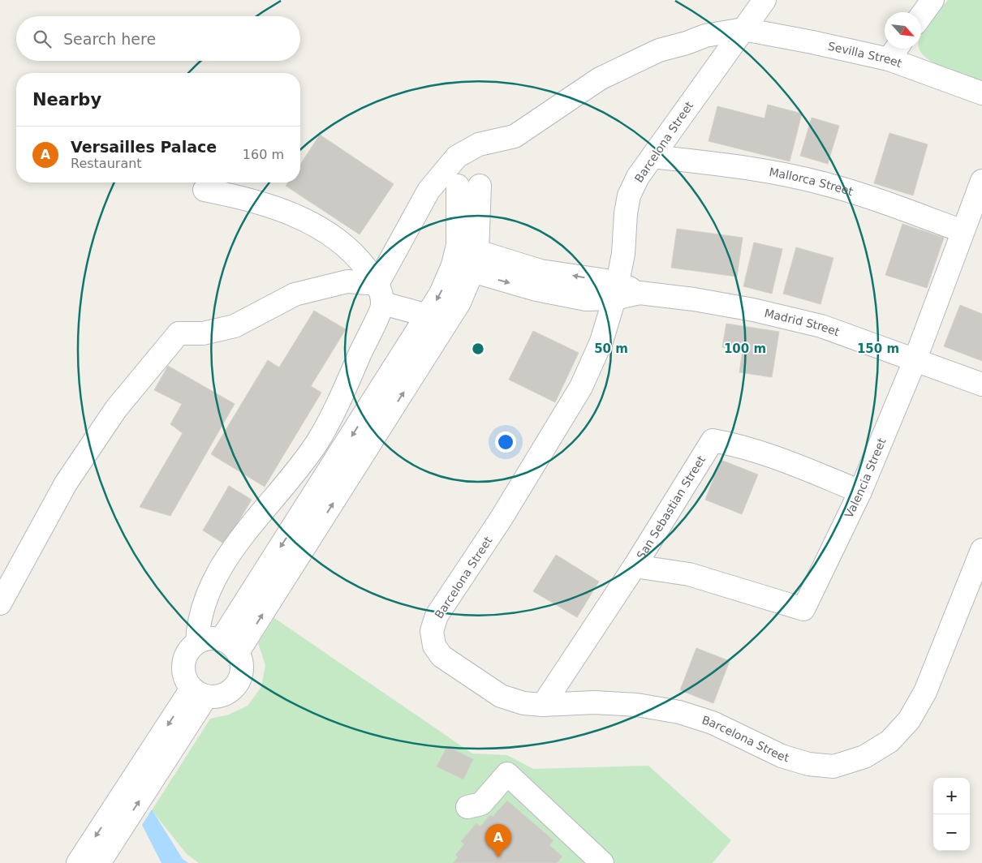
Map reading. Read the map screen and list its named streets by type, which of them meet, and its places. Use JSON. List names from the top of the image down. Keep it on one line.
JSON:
{"streets":{"street":["Sevilla Street","Barcelona Street","Mallorca Street","Madrid Street","Valencia Street","San Sebastian Street"]},"crossings":[["Sevilla Street","Barcelona Street"],["Barcelona Street","Mallorca Street"],["Barcelona Street","Madrid Street"],["Barcelona Street","San Sebastian Street"],["Mallorca Street","Valencia Street"],["Madrid Street","Valencia Street"],["Valencia Street","San Sebastian Street"]],"north":"bottom right","page":{"search":"Search here","heading":"Nearby","list":[{"mark":"A","name":"Versailles Palace","note":"Restaurant","value":"160 m"}],"map_buttons":["+","−"],"pins":"A"},"rings":["50 m","100 m","150 m"]}
